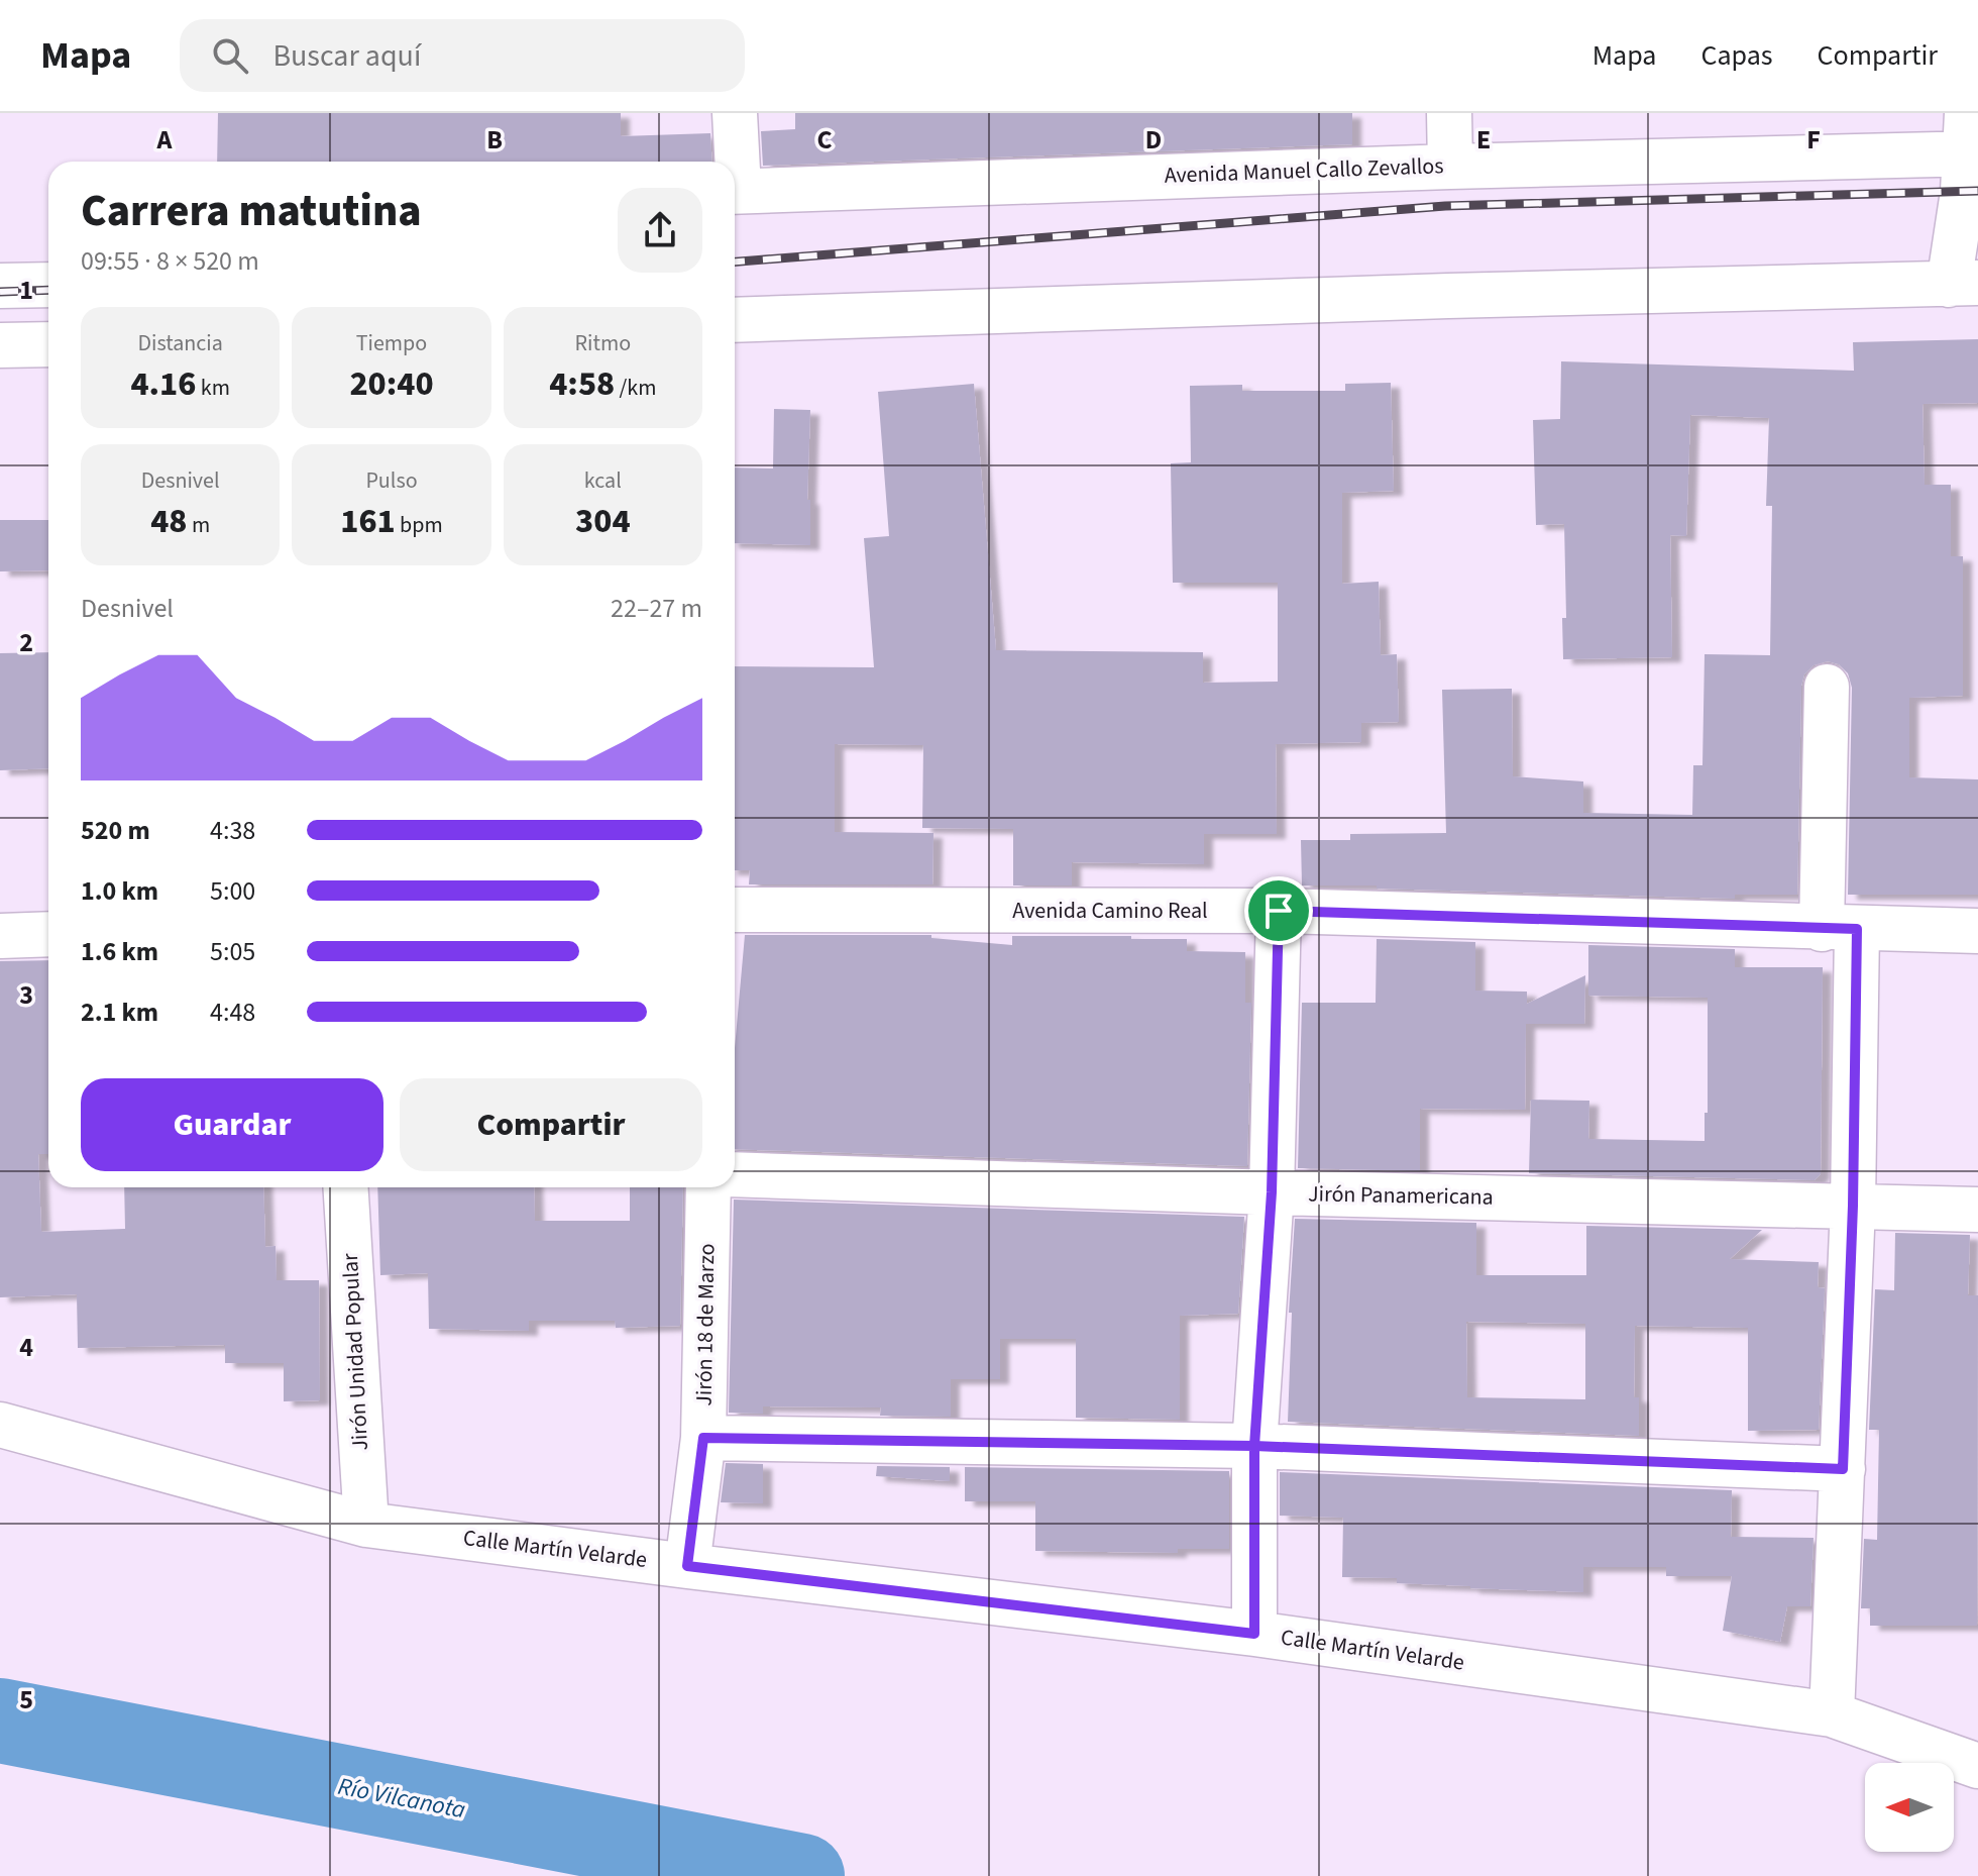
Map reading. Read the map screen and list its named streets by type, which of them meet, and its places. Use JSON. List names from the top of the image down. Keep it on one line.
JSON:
{"streets":{"street":["Avenida Manuel Callo Zevallos","Avenida Camino Real","Jirón Panamericana","Jirón 18 de Marzo","Jirón Unidad Popular","Calle Martín Velarde"]},"crossings":[["Jirón 18 de Marzo","Calle Martín Velarde"],["Jirón Unidad Popular","Calle Martín Velarde"]],"water":["Río Vilcanota"],"north":"left","page":{"header":"Mapa","search":"Buscar aquí","nav":["Mapa","Capas","Compartir"],"heading":["Carrera matutina","09:55 · 8 × 520 m"],"stats":[["Distancia","4.16 km"],["Tiempo","20:40"],["Ritmo","4:58 /km"],["Desnivel","48 m"],["Pulso","161 bpm"],["kcal","304"]],"chart":["Desnivel","22–27 m"],"list":[{"name":"520 m","note":"4:38"},{"name":"1.0 km","note":"5:00"},{"name":"1.6 km","note":"5:05"},{"name":"2.1 km","note":"4:48"}],"buttons":["Guardar","Compartir"]},"grid":{"columns":["A","B","C","D","E","F"],"rows":["1","2","3","4","5"]}}
